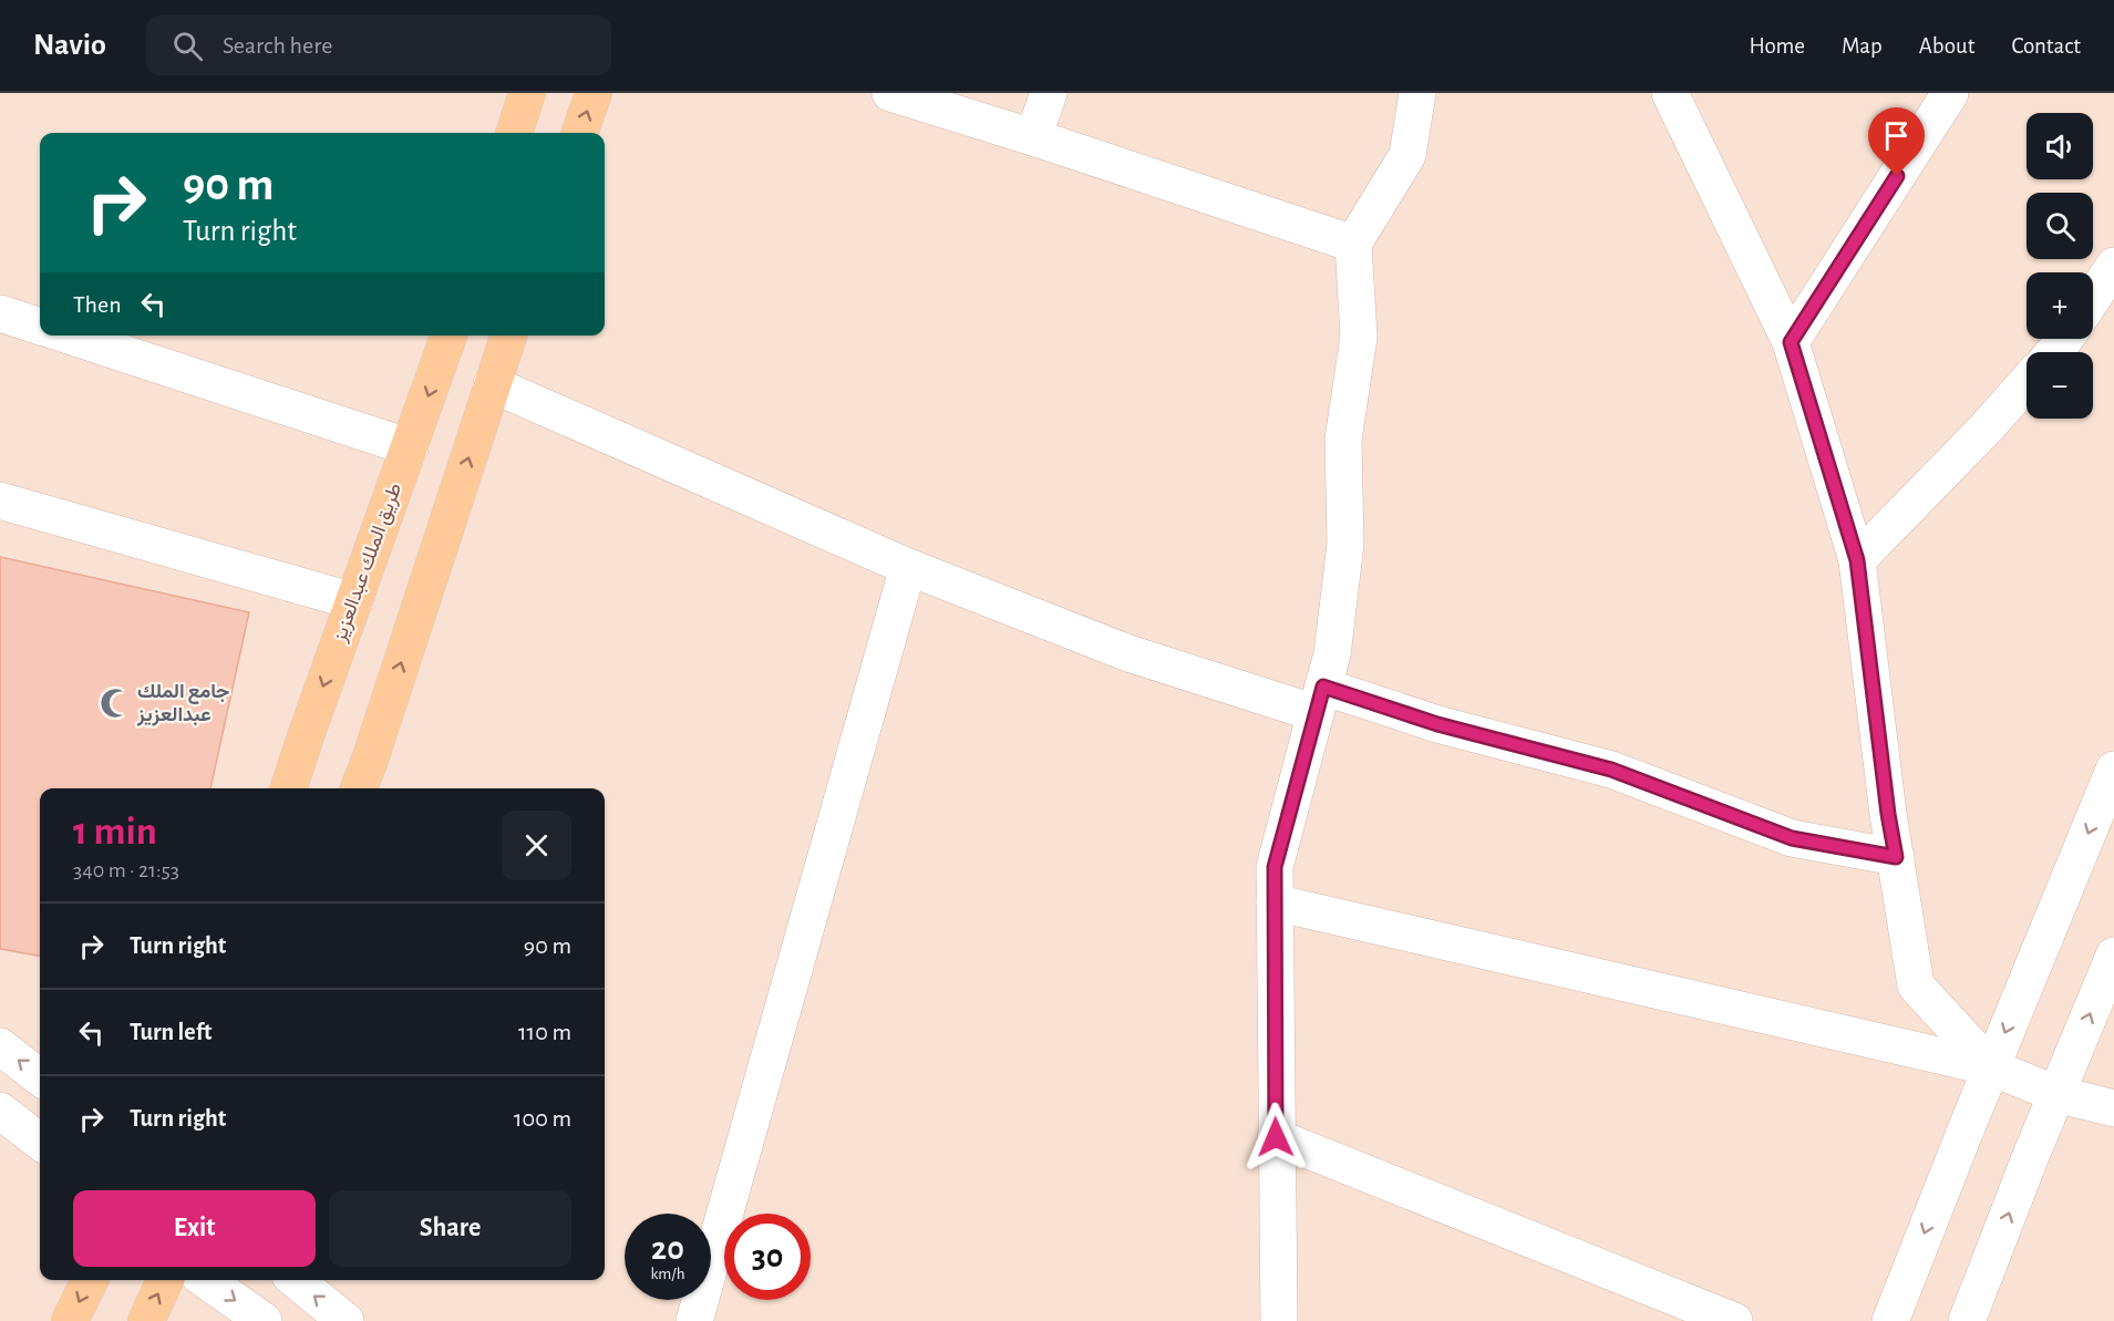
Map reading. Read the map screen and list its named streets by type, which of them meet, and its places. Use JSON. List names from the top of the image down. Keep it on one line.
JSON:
{"streets":{"main road":["طريق الملك عبدالعزيز"]},"places":{"mosque":["جامع الملك عبدالعزيز"]},"page":{"header":"Navio","search":"Search here","nav":["Home","Map","About","Contact"],"map_buttons":["+","−"],"turn":["90 m","Turn right"],"then":"Then","heading":["1 min","340 m · 21:53"],"list":[{"name":"Turn right","value":"90 m"},{"name":"Turn left","value":"110 m"},{"name":"Turn right","value":"100 m"}],"buttons":["Exit","Share"],"speed":"20 km/h","limit":"30"}}
